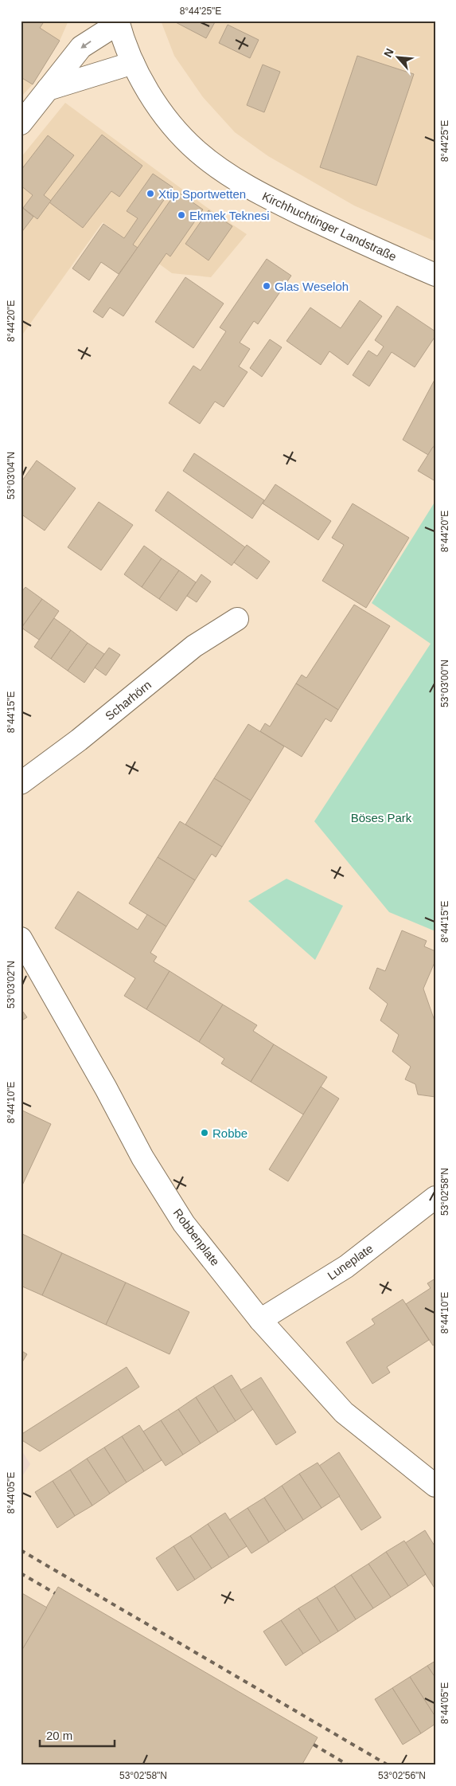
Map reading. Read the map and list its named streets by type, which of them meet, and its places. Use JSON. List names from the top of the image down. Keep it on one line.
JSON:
{"streets":{"street":["Kirchhuchtinger Landstraße","Scharhörn","Robbenplate","Luneplate"]},"crossings":[["Robbenplate","Luneplate"]],"parks":["Böses Park"],"places":["Xtip Sportwetten","Ekmek Teknesi","Glas Weseloh","Robbe"],"scale_bar":"20 m","north":"top left","coordinates":["8°44'25\"E","8°44'20\"E","53°03'04\"N","53°03'00\"N","8°44'15\"E","53°03'02\"N","8°44'10\"E","53°02'58\"N","8°44'05\"E","53°02'56\"N"]}
